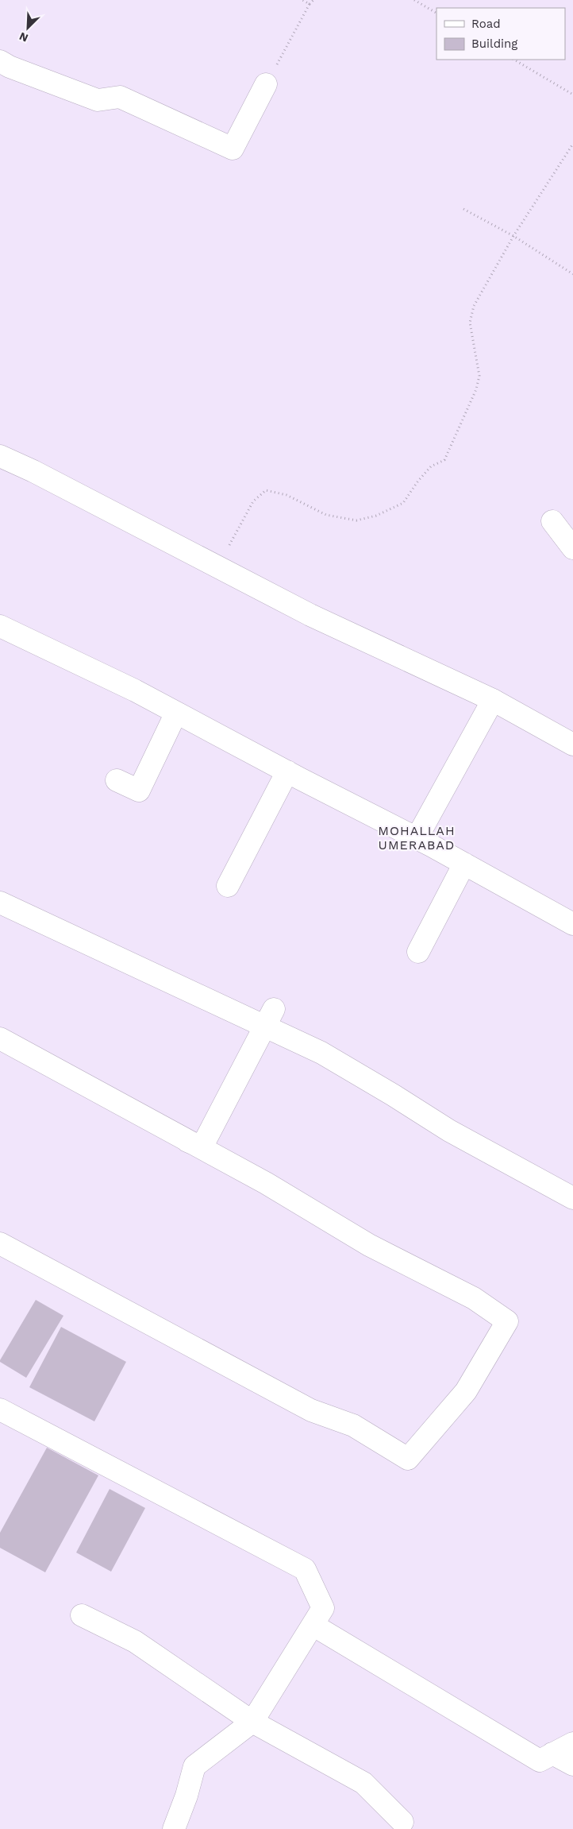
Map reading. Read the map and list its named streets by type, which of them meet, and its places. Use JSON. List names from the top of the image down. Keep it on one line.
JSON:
{"districts":["MOHALLAH UMERABAD"],"legend":["Road","Building"],"north":"bottom left"}
